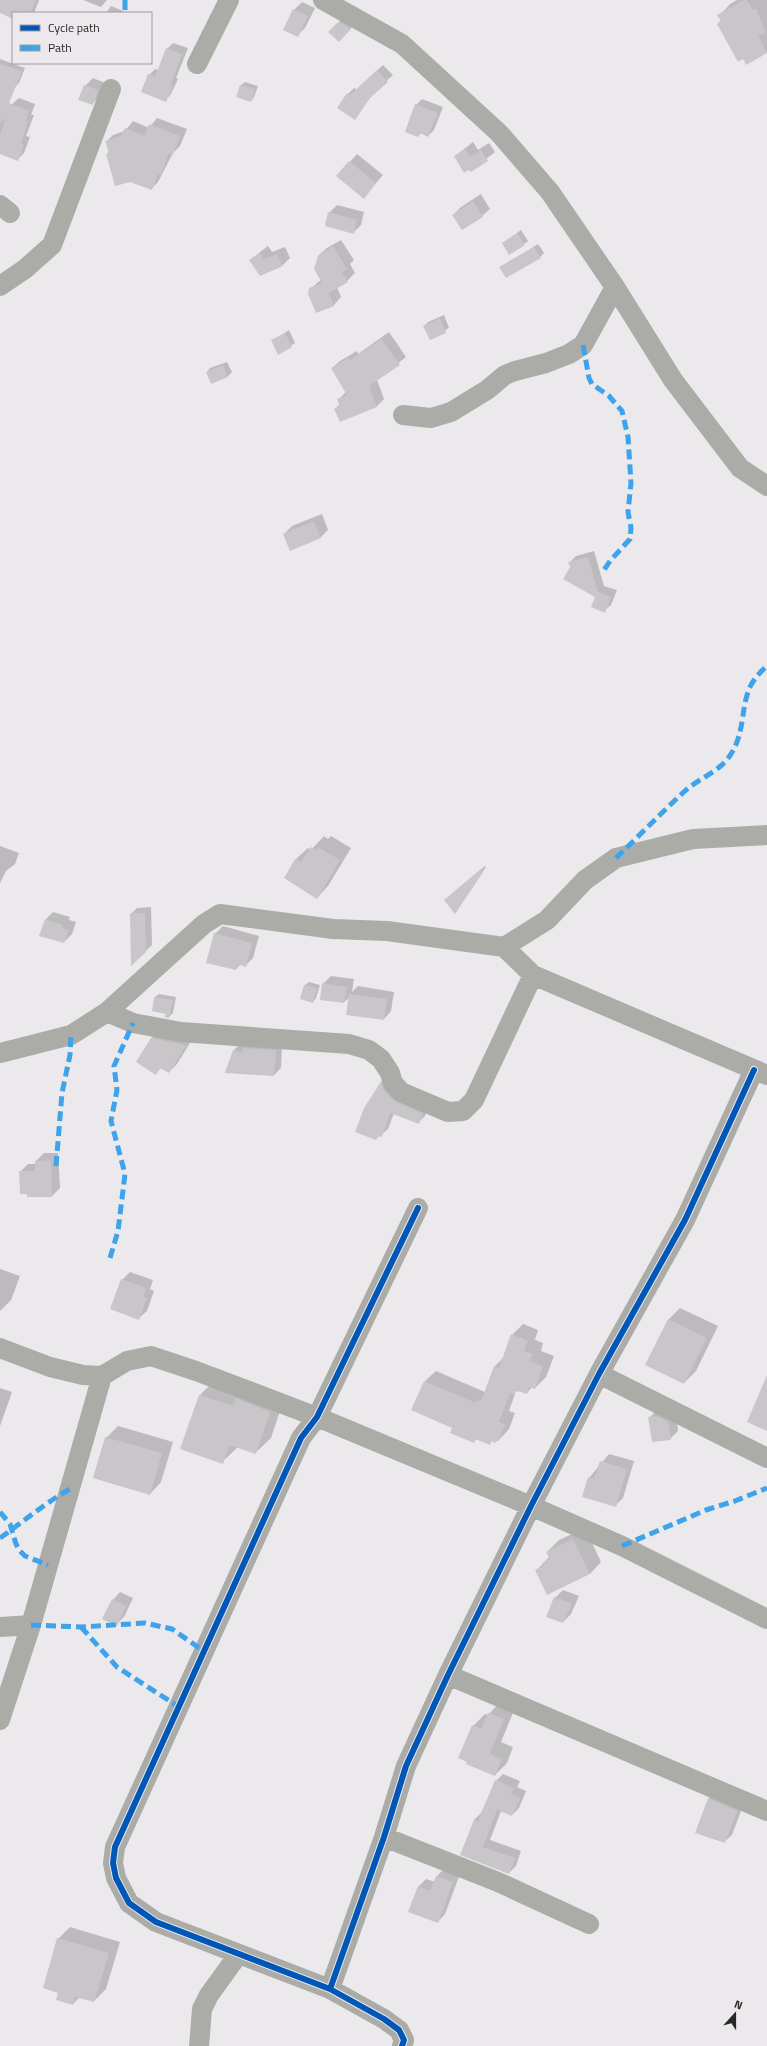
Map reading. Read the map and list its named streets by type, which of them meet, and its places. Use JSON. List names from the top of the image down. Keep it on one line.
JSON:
{"legend":["Cycle path","Path"],"north":"top"}
